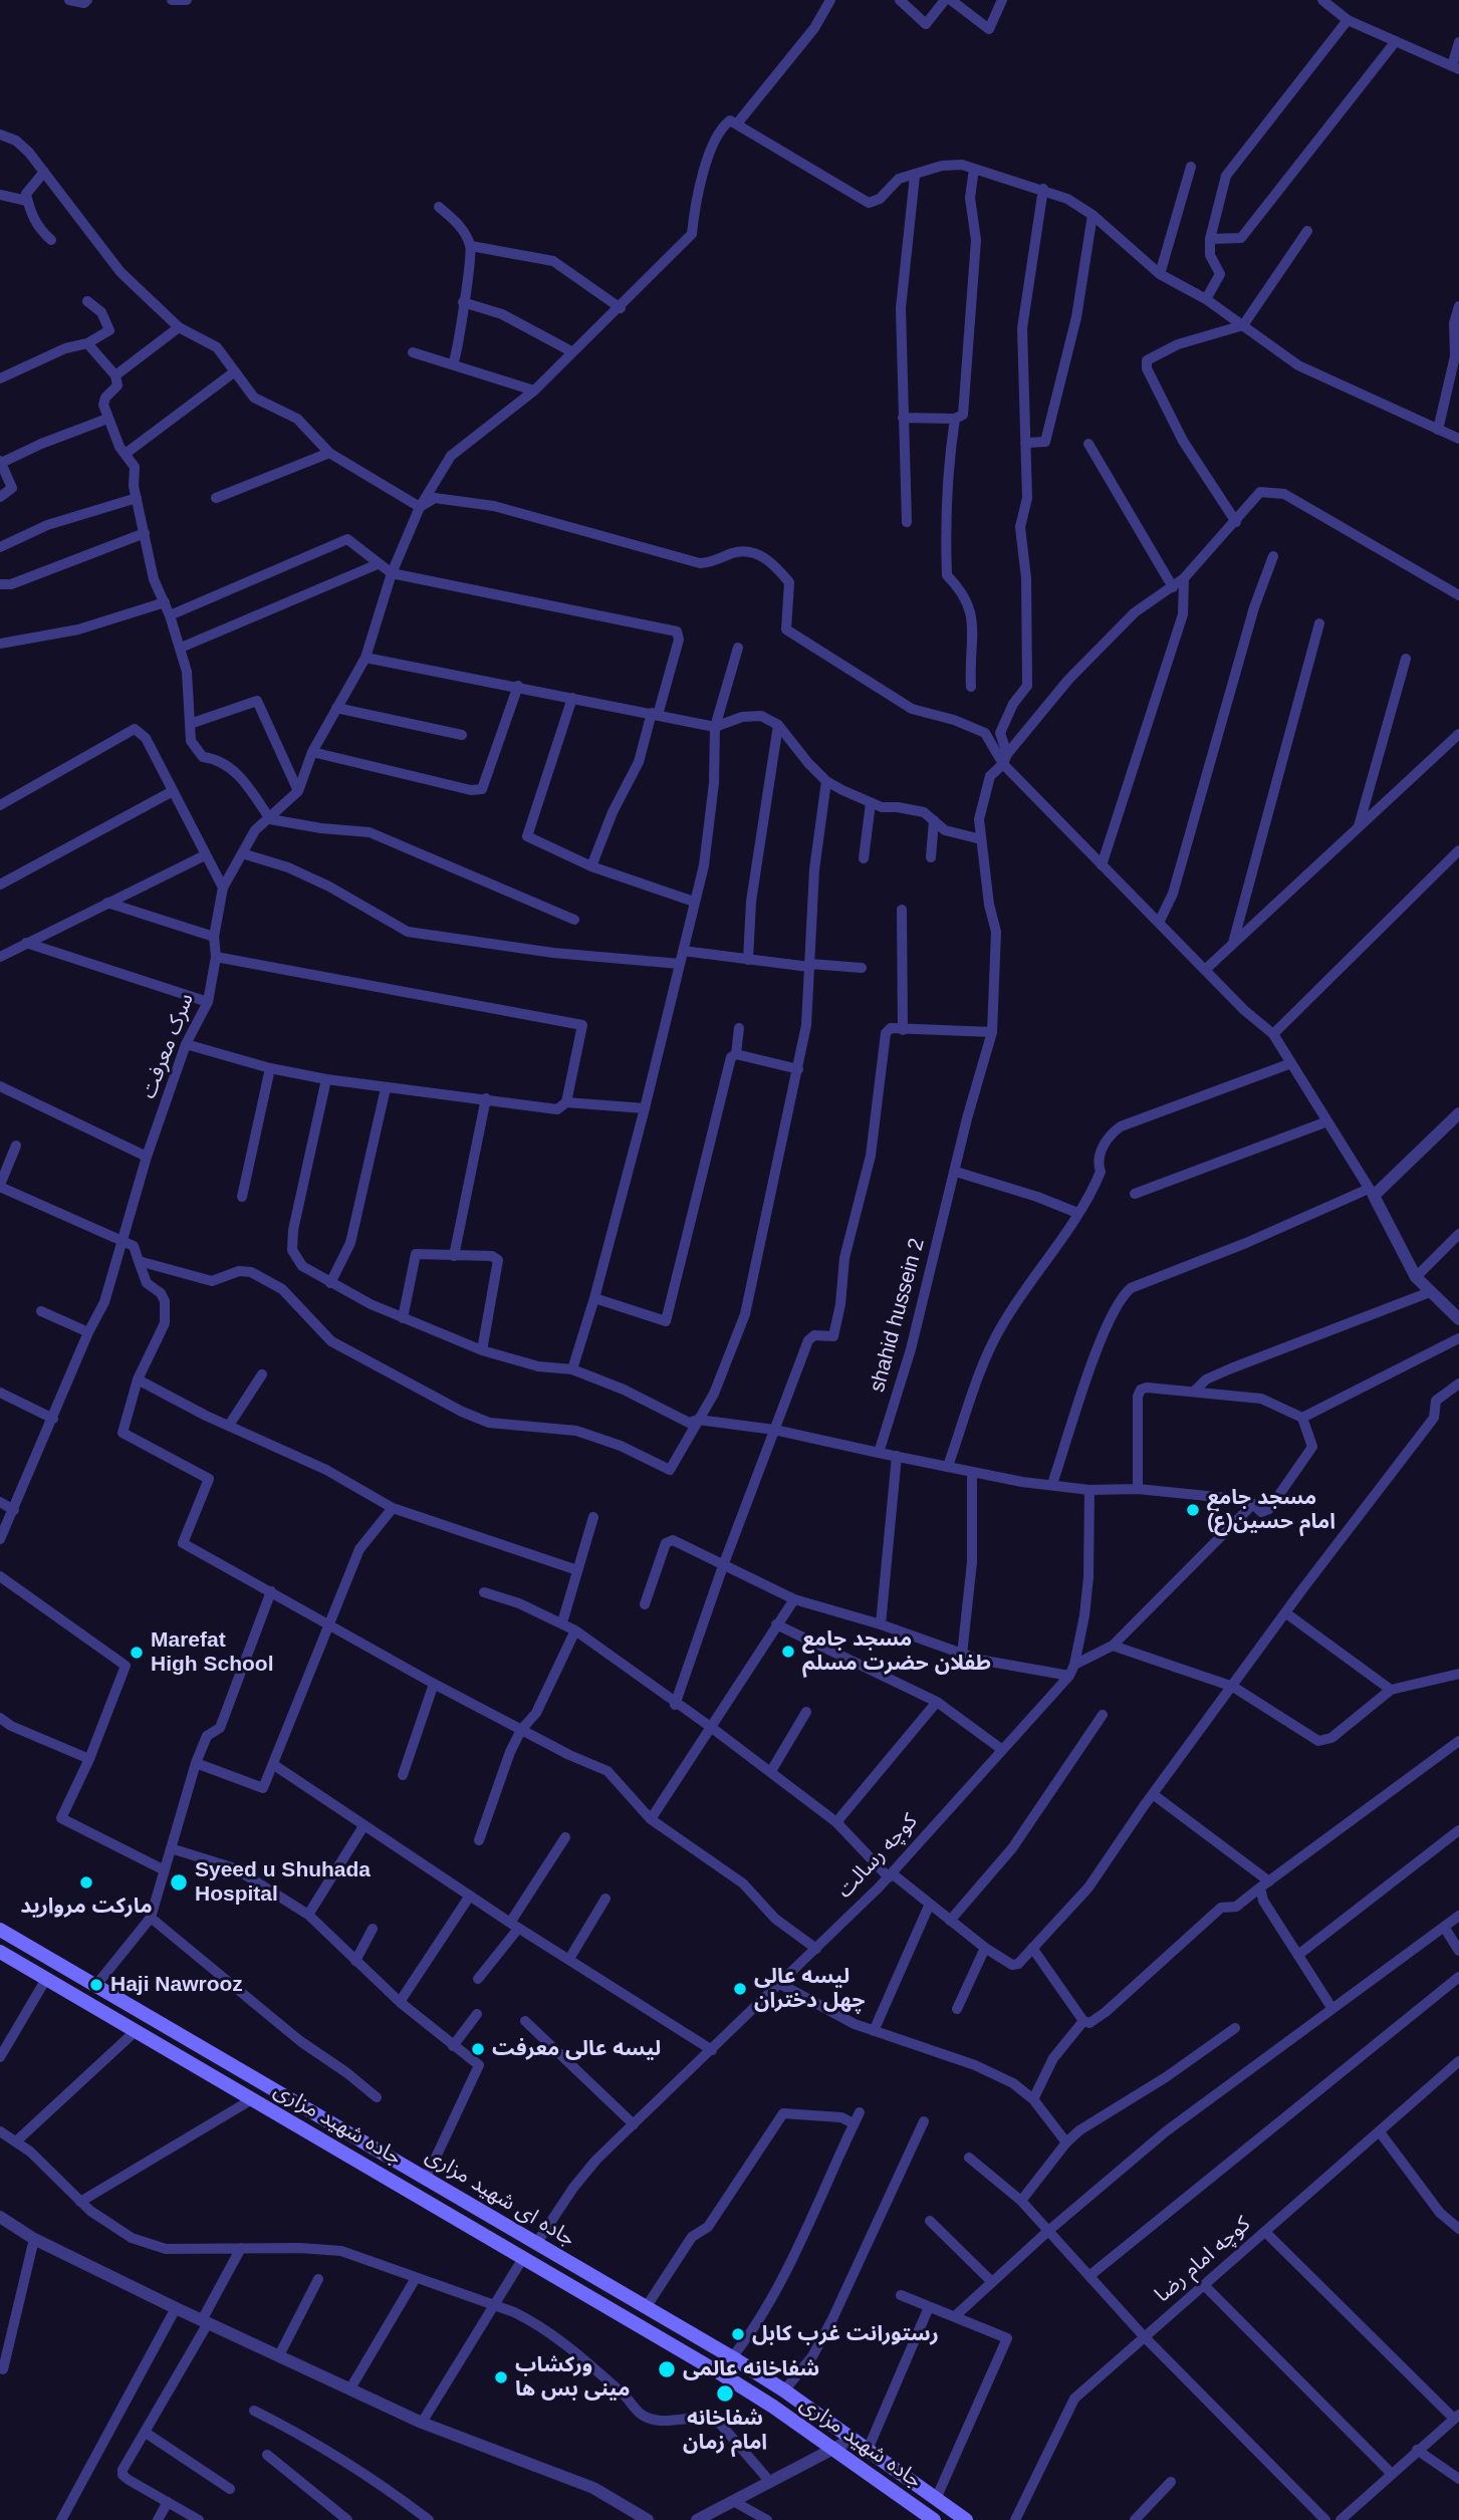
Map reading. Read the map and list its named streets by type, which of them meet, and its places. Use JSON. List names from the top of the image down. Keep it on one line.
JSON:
{"streets":{"main road":["جاده شهید مزاری","جاده ای شهید مزاری"],"street":["سرک معرفت","shahid hussein 2","کوچه رسالت","کوچه امام رضا"]},"crossings":[["کوچه رسالت","جاده ای شهید مزاری"]],"places":["مسجد جامع امام حسین(ع)","مسجد جامع طفلان حضرت مسلم","Marefat High School","مارکت مروارید","Syeed u Shuhada Hospital","Haji Nawrooz","لیسه عالی چهل دختران","لیسه عالی معرفت","رستورانت غرب کابل","شفاخانه عالمی","ورکشاب مینی بس ها","شفاخانه امام زمان"]}
